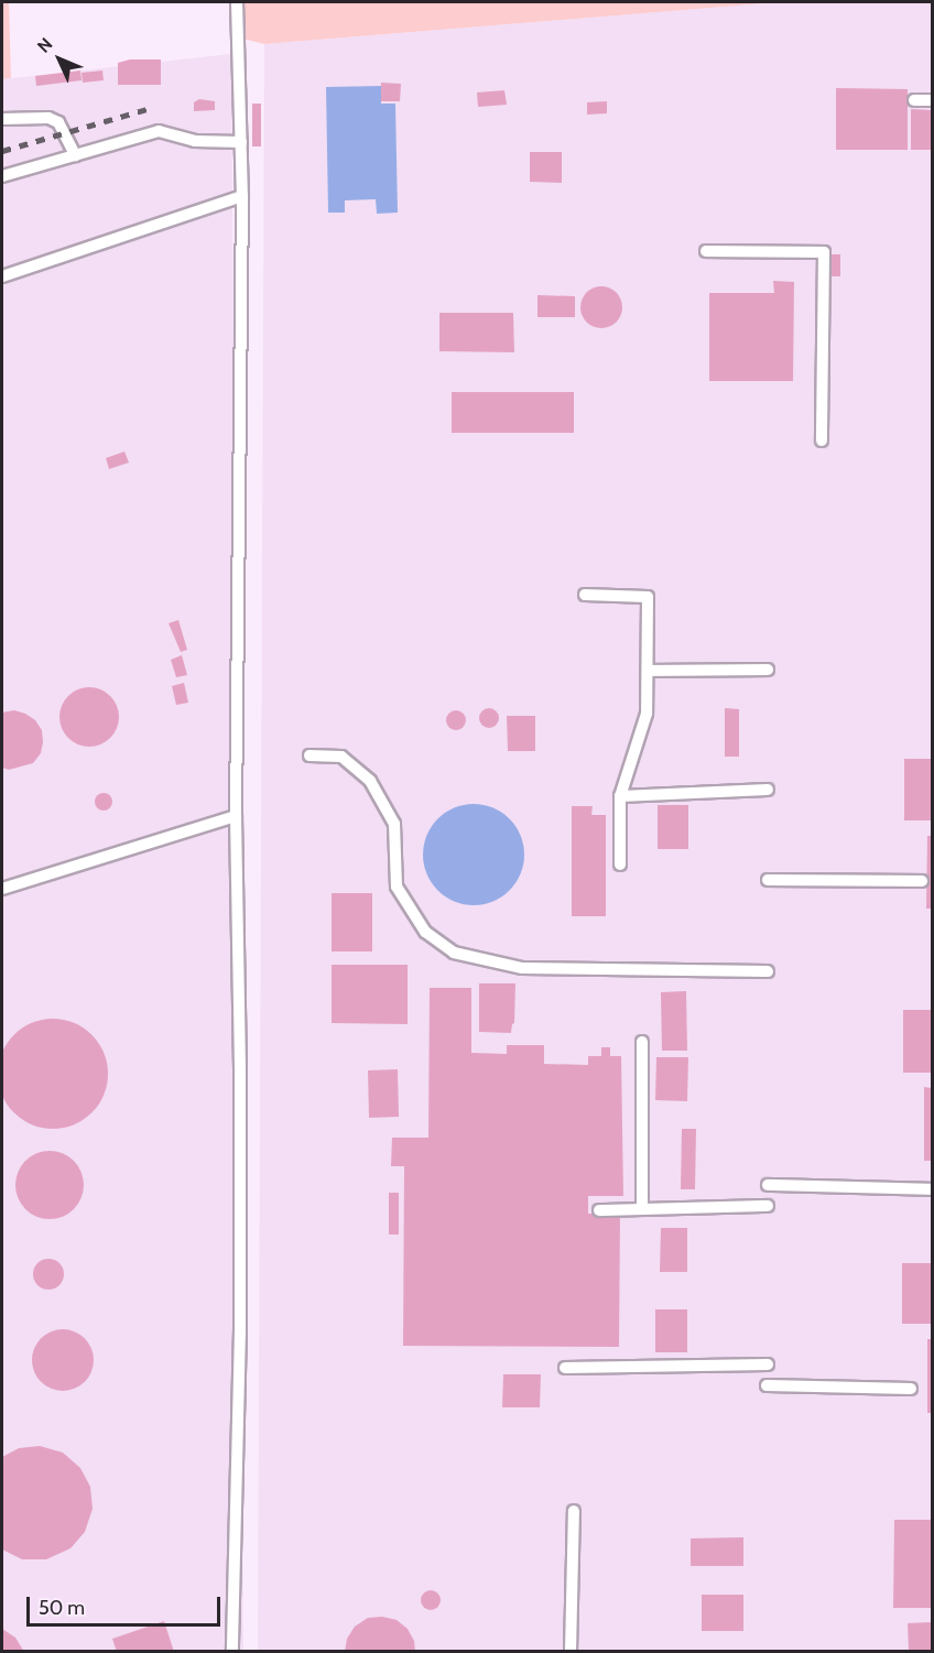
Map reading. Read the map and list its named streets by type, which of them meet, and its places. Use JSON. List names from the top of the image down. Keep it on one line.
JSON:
{"scale_bar":"50 m","north":"top left"}
